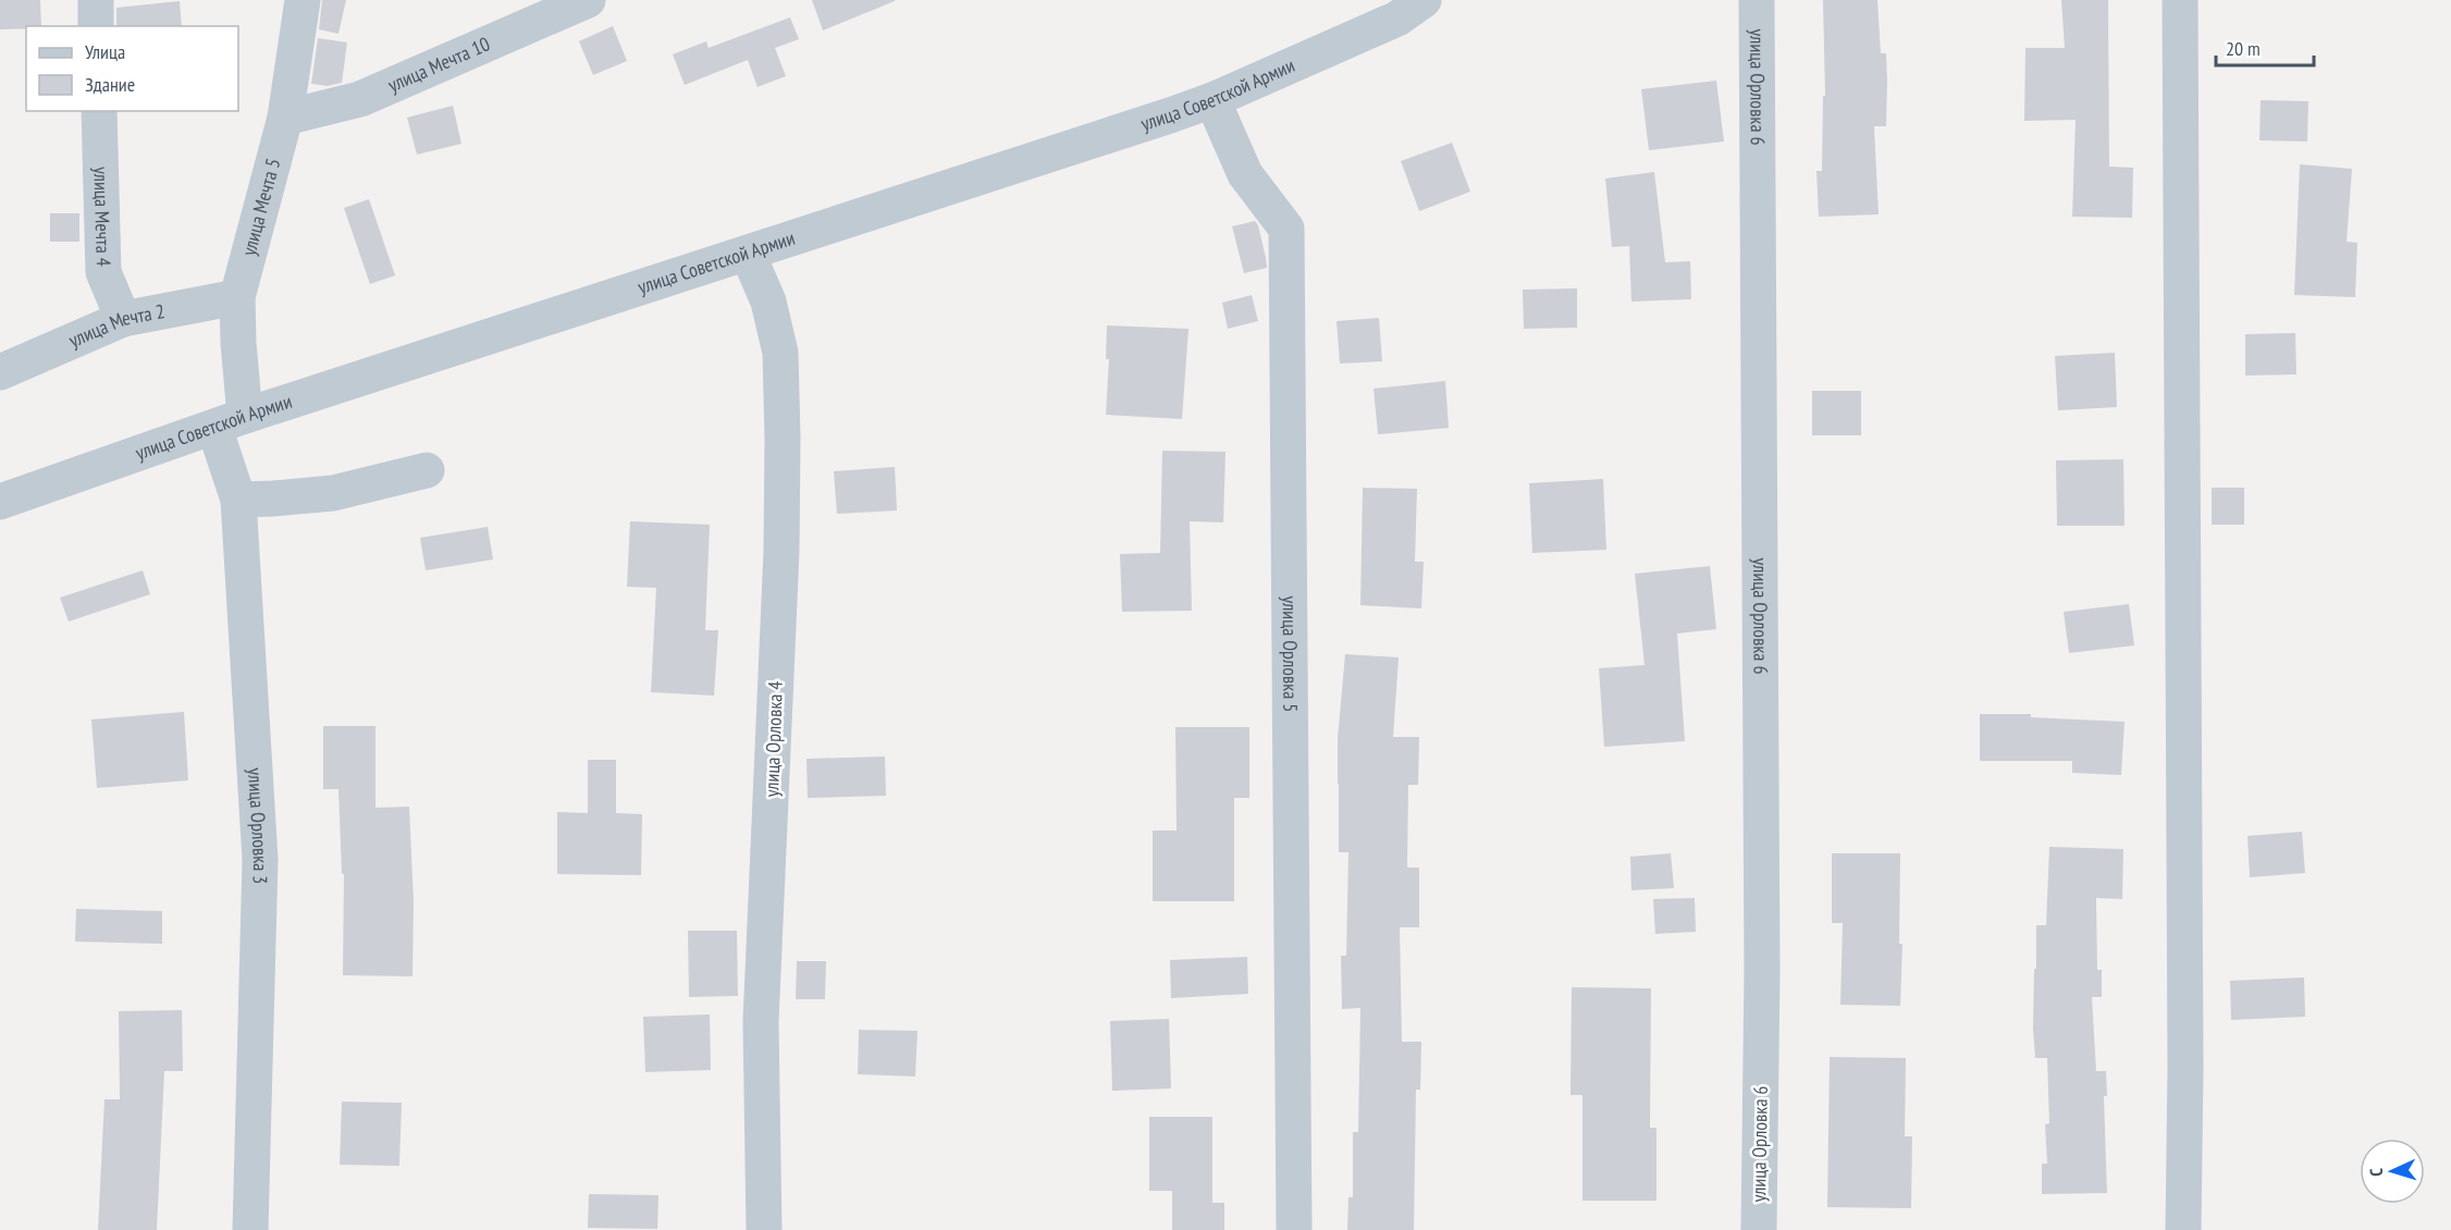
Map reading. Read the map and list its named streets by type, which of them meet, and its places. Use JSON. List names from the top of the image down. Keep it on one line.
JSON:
{"streets":{"street":["улица Мечта 10","улица Орловка 6","улица Советской Армии","улица Мечта 5","улица Мечта 4","улица Мечта 2","улица Орловка 5","улица Орловка 4","улица Орловка 3"]},"crossings":[["улица Мечта 10","улица Мечта 5"],["улица Советской Армии","улица Мечта 5"],["улица Советской Армии","улица Орловка 5"],["улица Советской Армии","улица Орловка 4"],["улица Советской Армии","улица Орловка 3"],["улица Мечта 5","улица Мечта 2"],["улица Мечта 5","улица Орловка 3"],["улица Мечта 4","улица Мечта 2"]],"legend":["Улица","Здание"],"scale_bar":"20 m","north":"left"}
